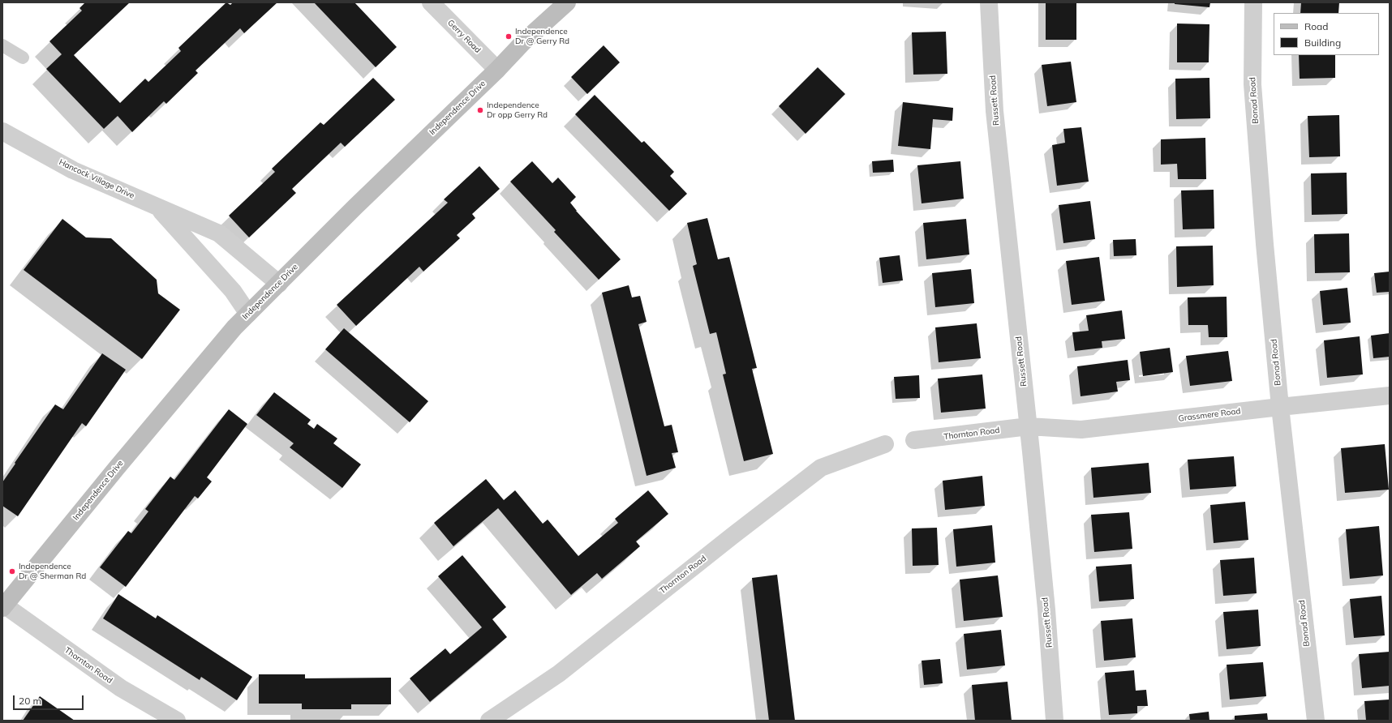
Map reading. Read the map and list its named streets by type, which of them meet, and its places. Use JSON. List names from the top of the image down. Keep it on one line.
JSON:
{"streets":{"main road":["Independence Drive"],"street":["Gerry Road","Russett Road","Bonad Road","Hancock Village Drive","Grassmere Road","Thornton Road"]},"crossings":[["Gerry Road","Independence Drive"],["Russett Road","Grassmere Road"],["Russett Road","Thornton Road"],["Bonad Road","Grassmere Road"],["Independence Drive","Hancock Village Drive"],["Independence Drive","Thornton Road"],["Grassmere Road","Thornton Road"]],"places":["Independence Dr @ Gerry Rd","Independence Dr opp Gerry Rd","Independence Dr @ Sherman Rd"],"legend":["Road","Building"],"scale_bar":"20 m"}
